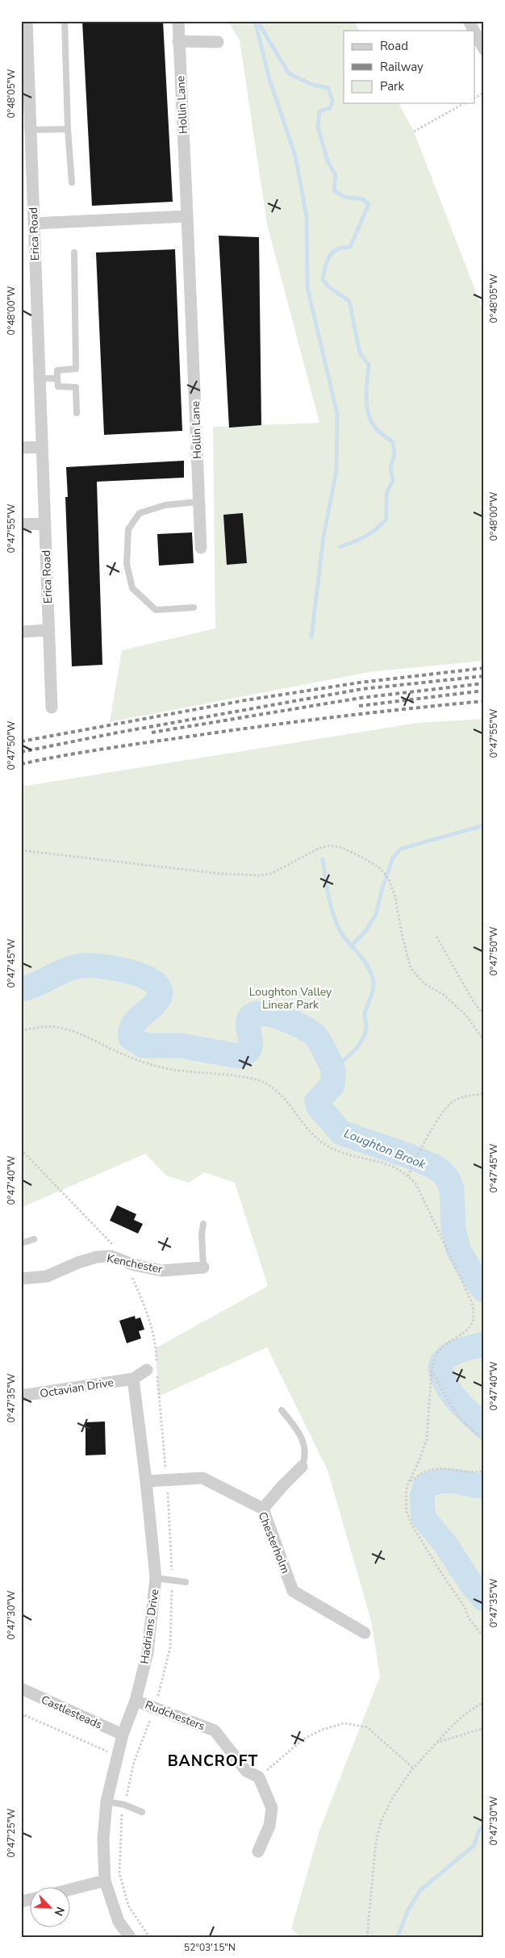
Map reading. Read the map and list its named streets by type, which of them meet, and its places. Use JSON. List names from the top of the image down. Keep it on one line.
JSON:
{"streets":{"street":["Hollin Lane","Erica Road","Kenchester","Octavian Drive","Chesterholm","Hadrians Drive","Castlesteads","Rudchesters"]},"crossings":[["Octavian Drive","Hadrians Drive"],["Chesterholm","Hadrians Drive"],["Hadrians Drive","Castlesteads"],["Hadrians Drive","Rudchesters"]],"districts":["BANCROFT"],"water":["Loughton Brook"],"parks":["Loughton Valley Linear Park"],"legend":["Road","Railway","Park"],"north":"bottom right","coordinates":["0°48'05\"W","0°48'00\"W","0°47'55\"W","0°47'50\"W","0°47'45\"W","0°47'40\"W","0°47'35\"W","0°47'30\"W","0°47'25\"W","52°03'15\"N"]}
